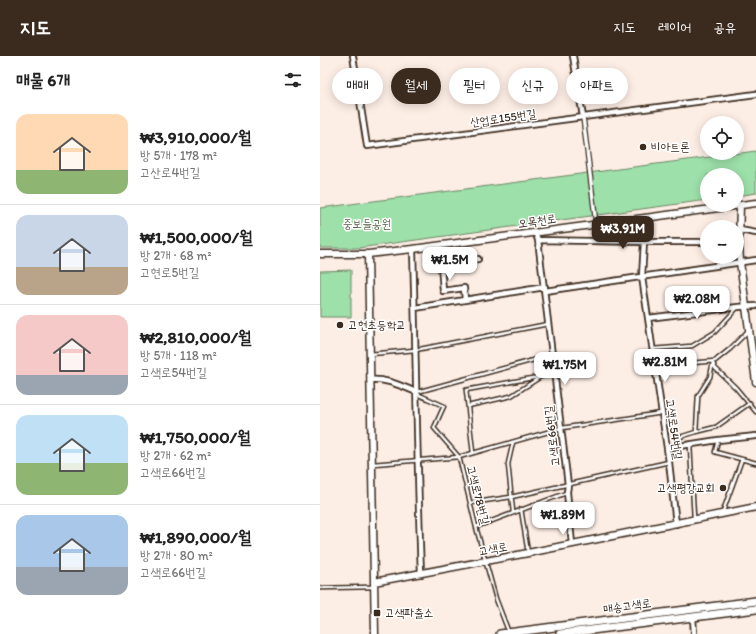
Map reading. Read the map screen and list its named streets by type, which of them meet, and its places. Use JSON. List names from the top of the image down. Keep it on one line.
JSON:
{"streets":{"main road":["매송고색로"],"street":["산업로155번길","오목천로","고색로54번길","고색로66번길","고색로"],"lane":["고색로78번길"]},"crossings":[["오목천로","고색로66번길"],["고색로54번길","고색로"],["고색로66번길","고색로"],["고색로78번길","고색로"],["고색로78번길","매송고색로"]],"parks":["중보들공원"],"places":{"other":["비아트론","고현초등학교","고색평강교회"],"transit":["고색파출소"]},"page":{"header":"지도","nav":["지도","레이어","공유"],"heading":"매물 6개","chip":["매매","월세","필터","신규","아파트"],"list":[{"name":"₩3,910,000/월","note":"방 5개 · 178 m² · 고산로4번길"},{"name":"₩1,500,000/월","note":"방 2개 · 68 m² · 고현로5번길"},{"name":"₩2,810,000/월","note":"방 5개 · 118 m² · 고색로54번길"},{"name":"₩1,750,000/월","note":"방 2개 · 62 m² · 고색로66번길"},{"name":"₩1,890,000/월","note":"방 2개 · 80 m² · 고색로66번길"}],"map_buttons":["+","−"],"price":["₩3.91M","₩1.5M","₩2.08M","₩2.81M","₩1.75M","₩1.89M"]}}
